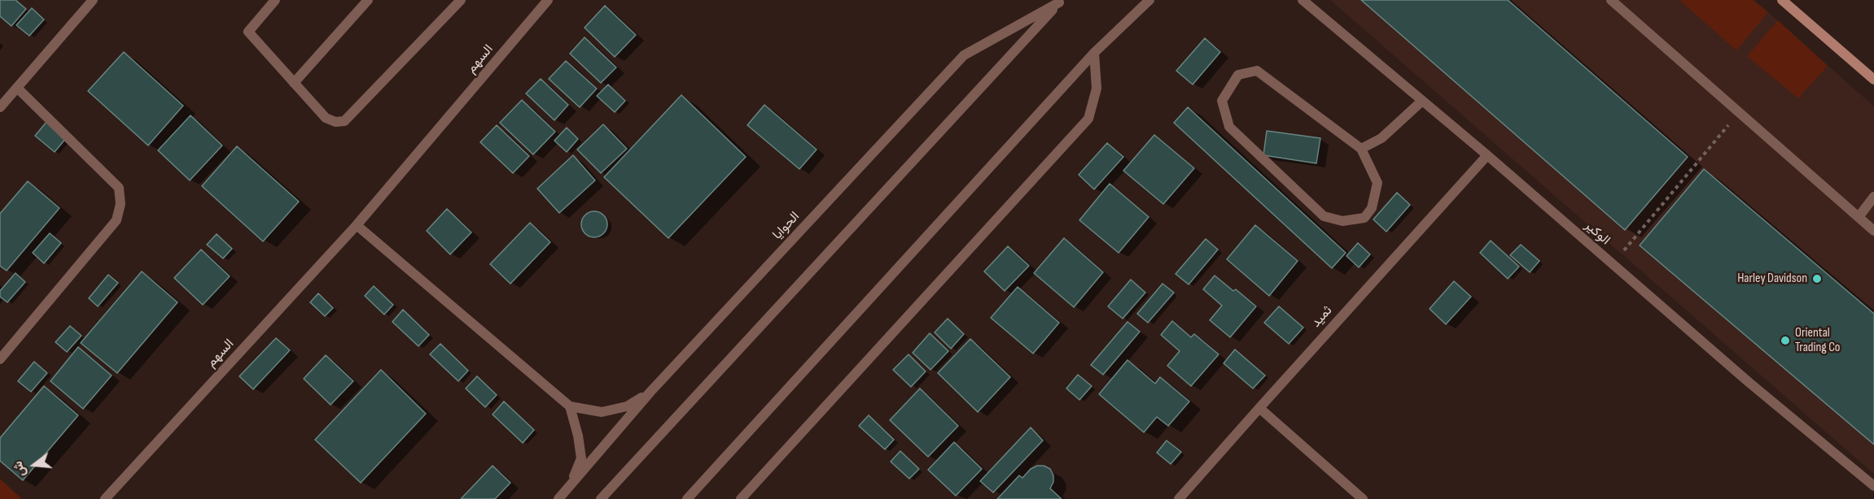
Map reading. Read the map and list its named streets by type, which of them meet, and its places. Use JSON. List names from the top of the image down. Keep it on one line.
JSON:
{"streets":{"street":["السهم","الحوايا","الوكير","ثميد"]},"crossings":[["الوكير","ثميد"]],"places":["Harley Davidson","Oriental Trading Co"],"north":"left"}
